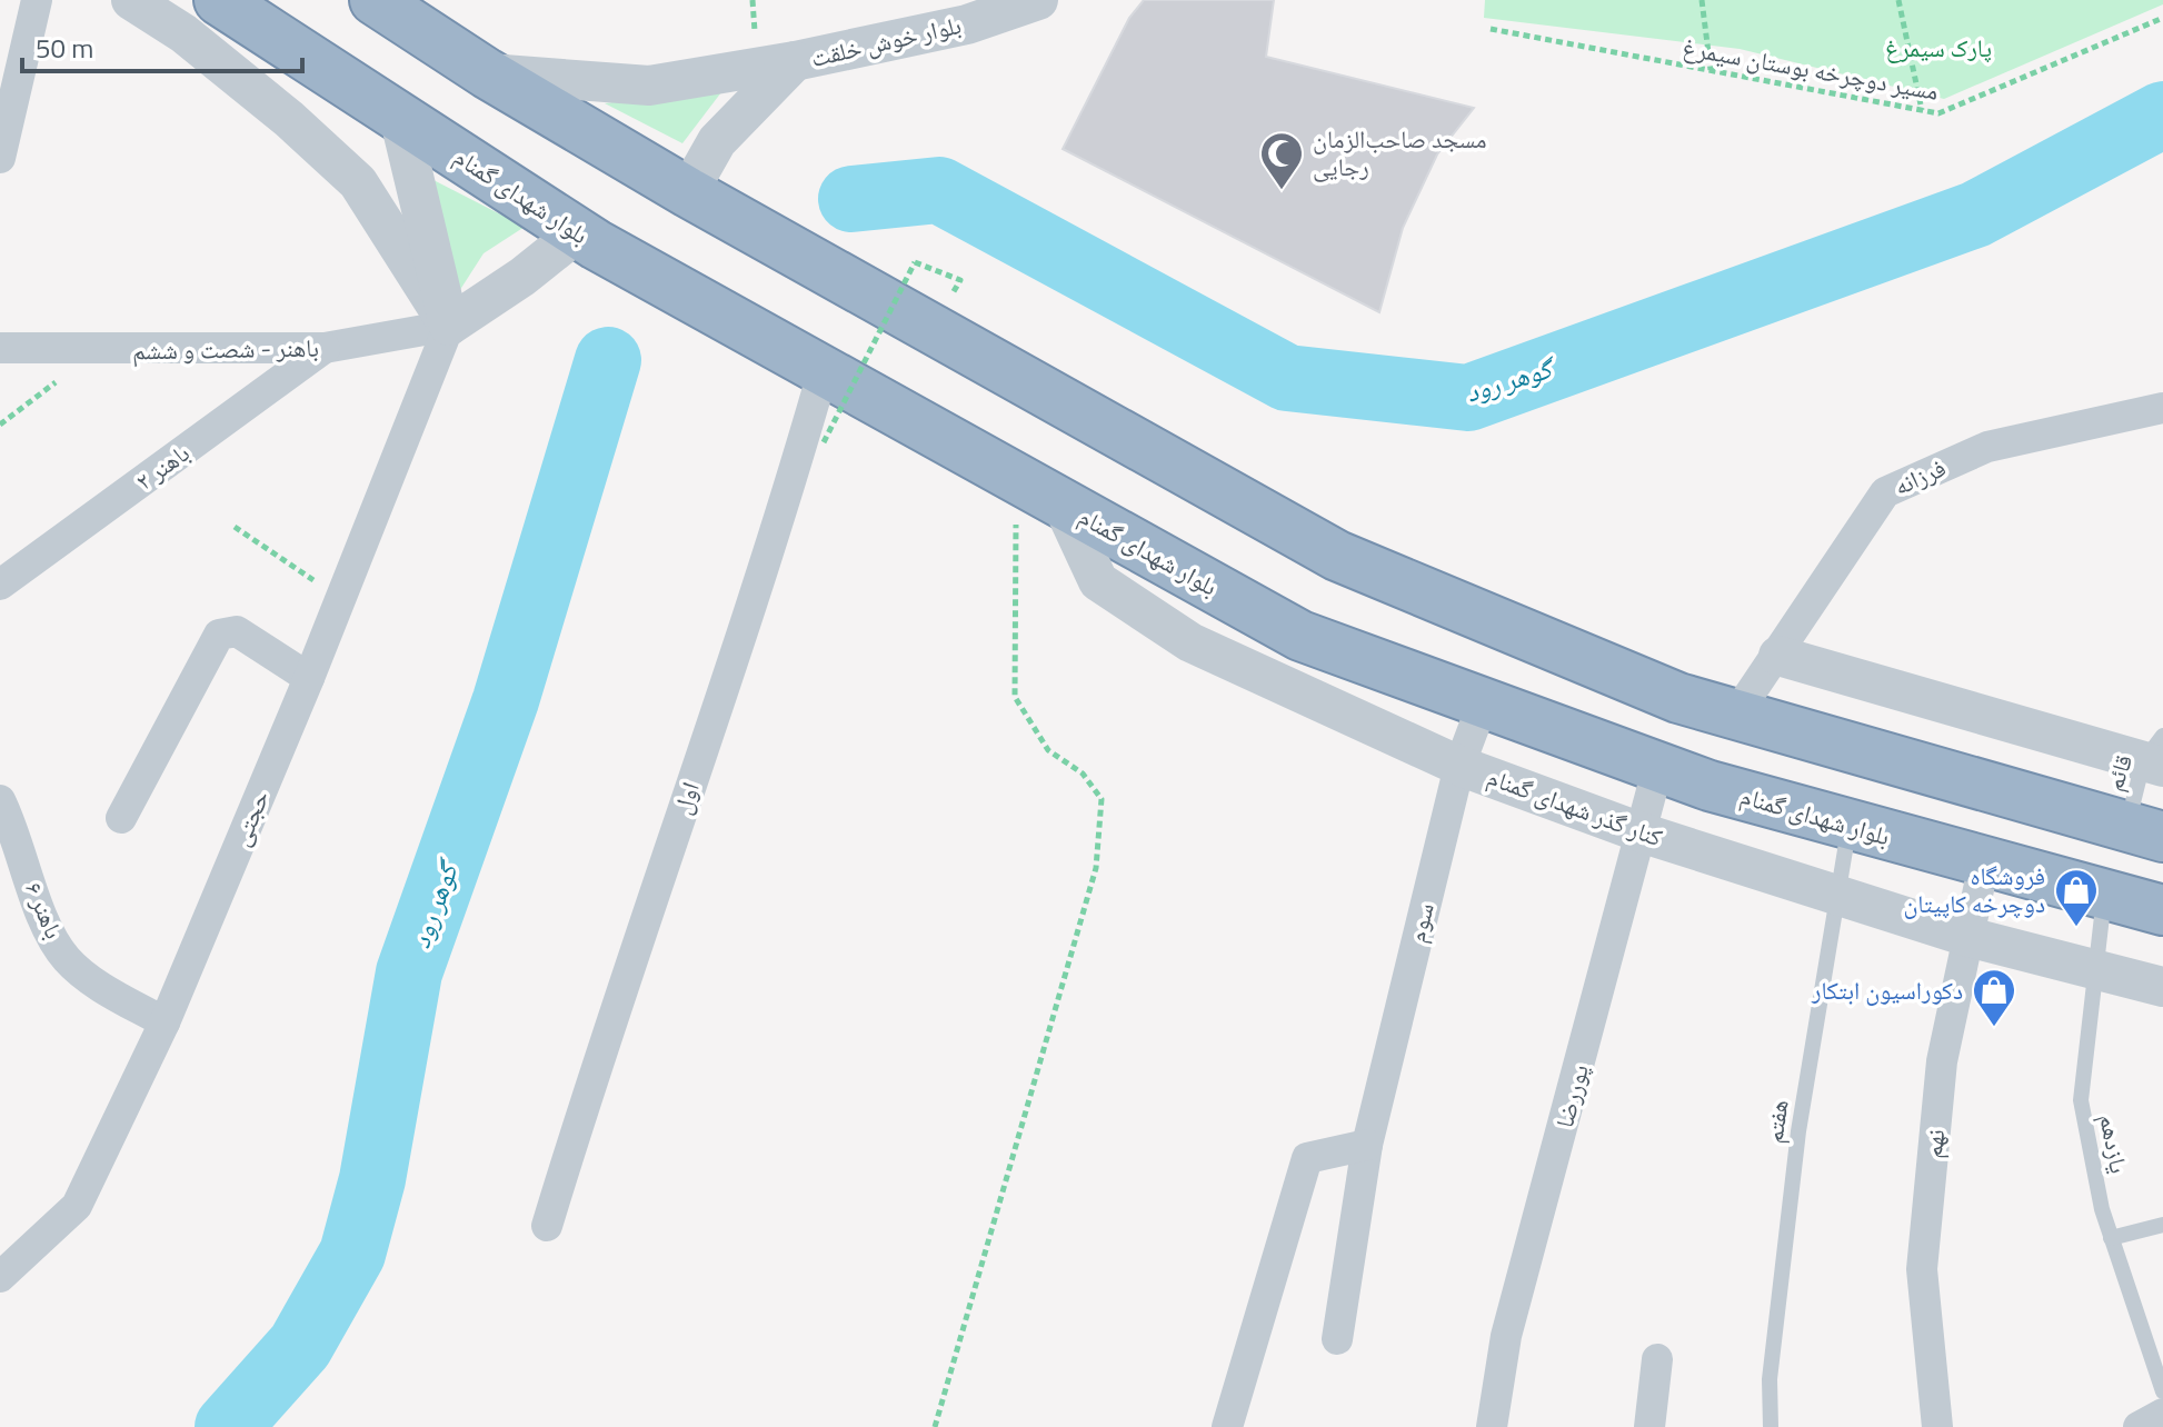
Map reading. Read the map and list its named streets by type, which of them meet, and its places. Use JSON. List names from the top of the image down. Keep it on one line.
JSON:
{"streets":{"highway":["بلوار شهدای گمنام"],"street":["بلوار خوش خلقت","باهنر - شصت و ششم","باهنر ۲","فرزانه","اول","کنار گذر شهدای گمنام","حجتی","باهنر ۶","سوم","پوررضا","نهم"],"lane":["قائم","هفتم","یازدهم"],"path":["مسیر دوچرخه بوستان سیمرغ"]},"crossings":[["بلوار شهدای گمنام","اول"],["بلوار شهدای گمنام","کنار گذر شهدای گمنام"],["بلوار شهدای گمنام","سوم"],["بلوار شهدای گمنام","پوررضا"],["بلوار شهدای گمنام","هفتم"],["بلوار شهدای گمنام","نهم"],["بلوار شهدای گمنام","یازدهم"],["باهنر - شصت و ششم","باهنر ۲"],["باهنر - شصت و ششم","حجتی"],["کنار گذر شهدای گمنام","سوم"],["کنار گذر شهدای گمنام","پوررضا"],["کنار گذر شهدای گمنام","هفتم"],["کنار گذر شهدای گمنام","نهم"],["کنار گذر شهدای گمنام","یازدهم"],["حجتی","باهنر ۶"]],"water":["گوهر رود"],"parks":["پارک سیمرغ"],"places":{"mosque":["مسجد صاحب‌الزمان رجایی"],"shop":["فروشگاه دوچرخه کاپیتان","دکوراسیون ابتکار"]},"scale_bar":"50 m"}
